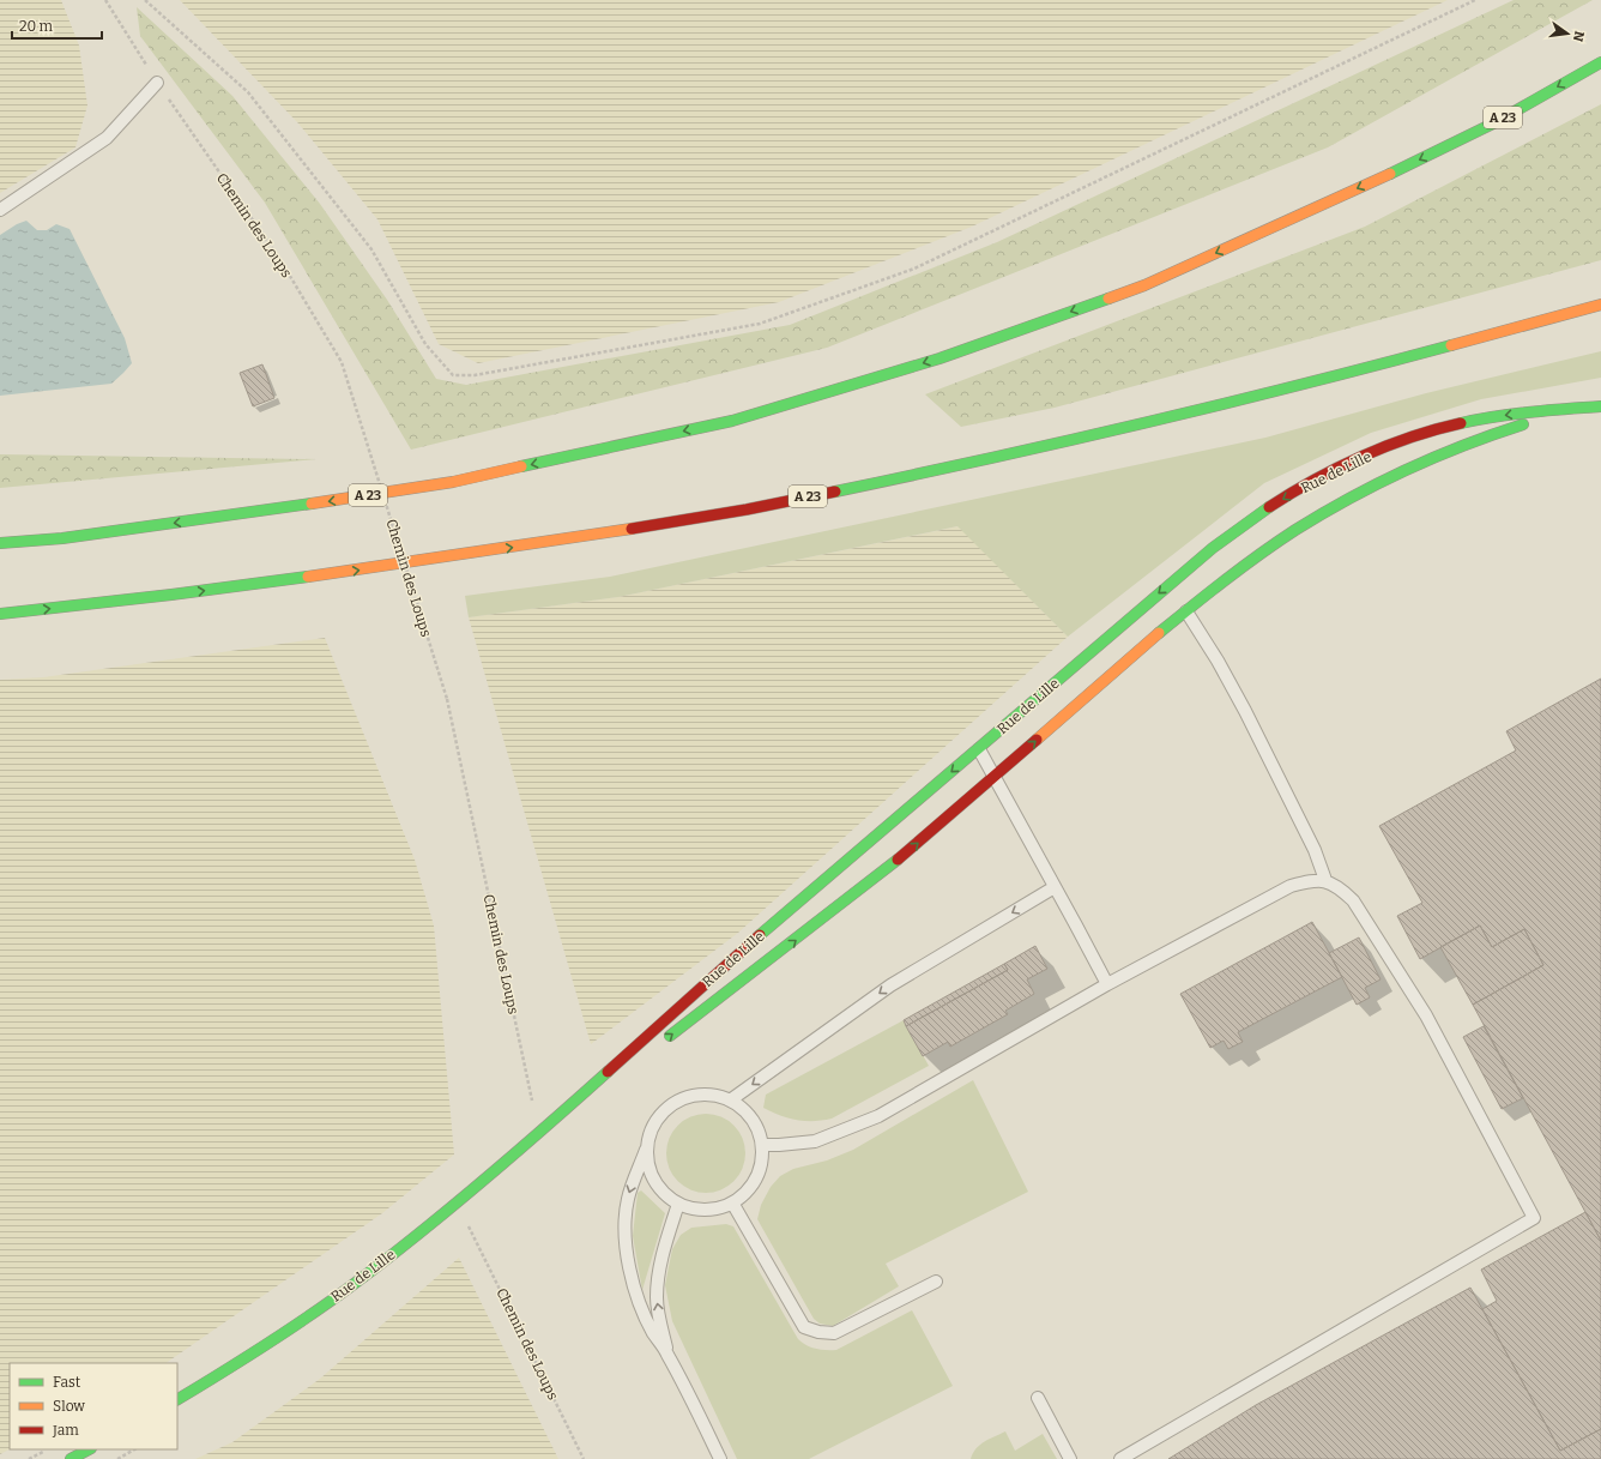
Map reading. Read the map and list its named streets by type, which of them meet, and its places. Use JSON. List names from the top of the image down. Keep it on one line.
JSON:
{"streets":{"main road":["A 23","Rue de Lille"],"path":["Chemin des Loups"]},"crossings":[["Chemin des Loups","Rue de Lille"]],"legend":["Fast","Slow","Jam"],"scale_bar":"20 m","north":"right"}
